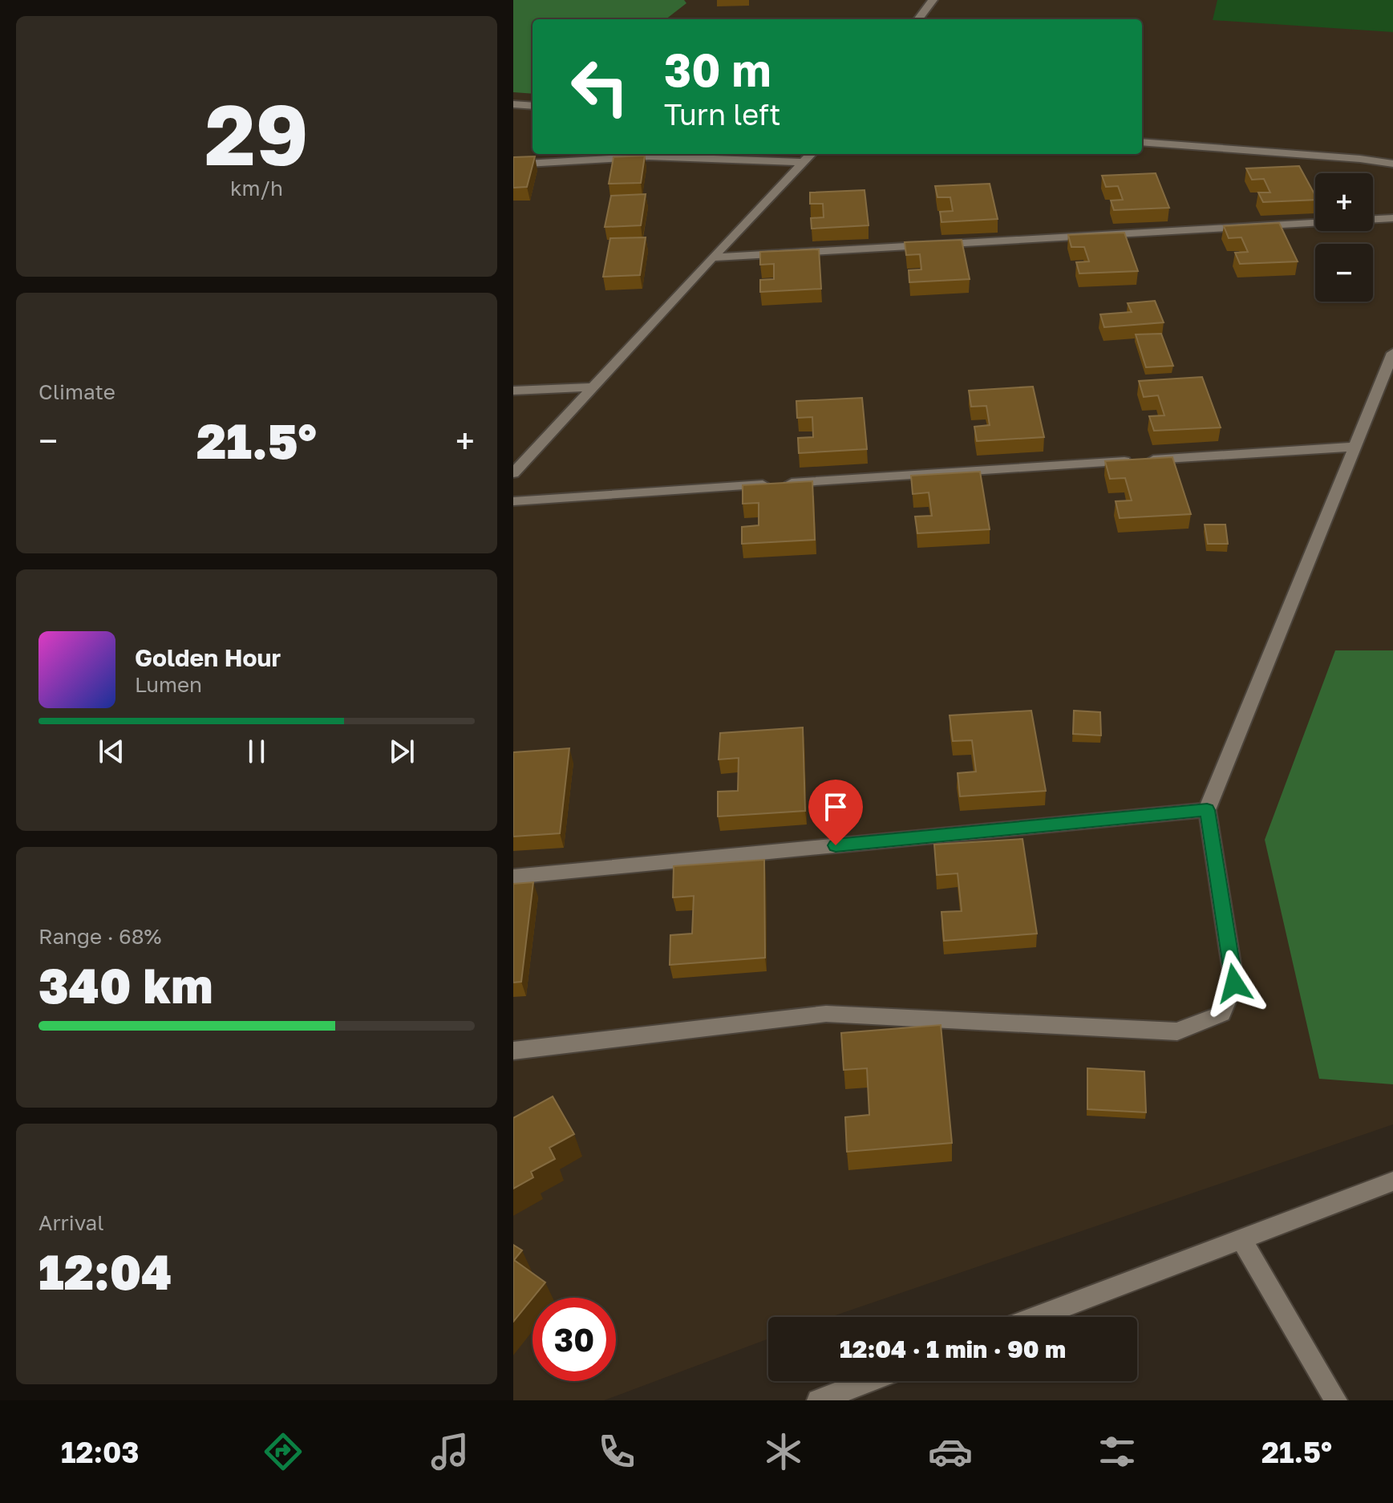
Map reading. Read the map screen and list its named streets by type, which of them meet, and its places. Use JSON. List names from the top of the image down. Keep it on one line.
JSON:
{"page":{"tile":[["29","km/h"],"Climate",["Range · 68%","340 km"],["Arrival","12:04"]],"turn":["30 m","Turn left"],"map_buttons":["+","−"],"heat":["−","21.5°","+"],"song":["Golden Hour","Lumen"],"limit":"30","trip":"12:04 · 1 min · 90 m","tabs":["12:03","21.5°"]}}
